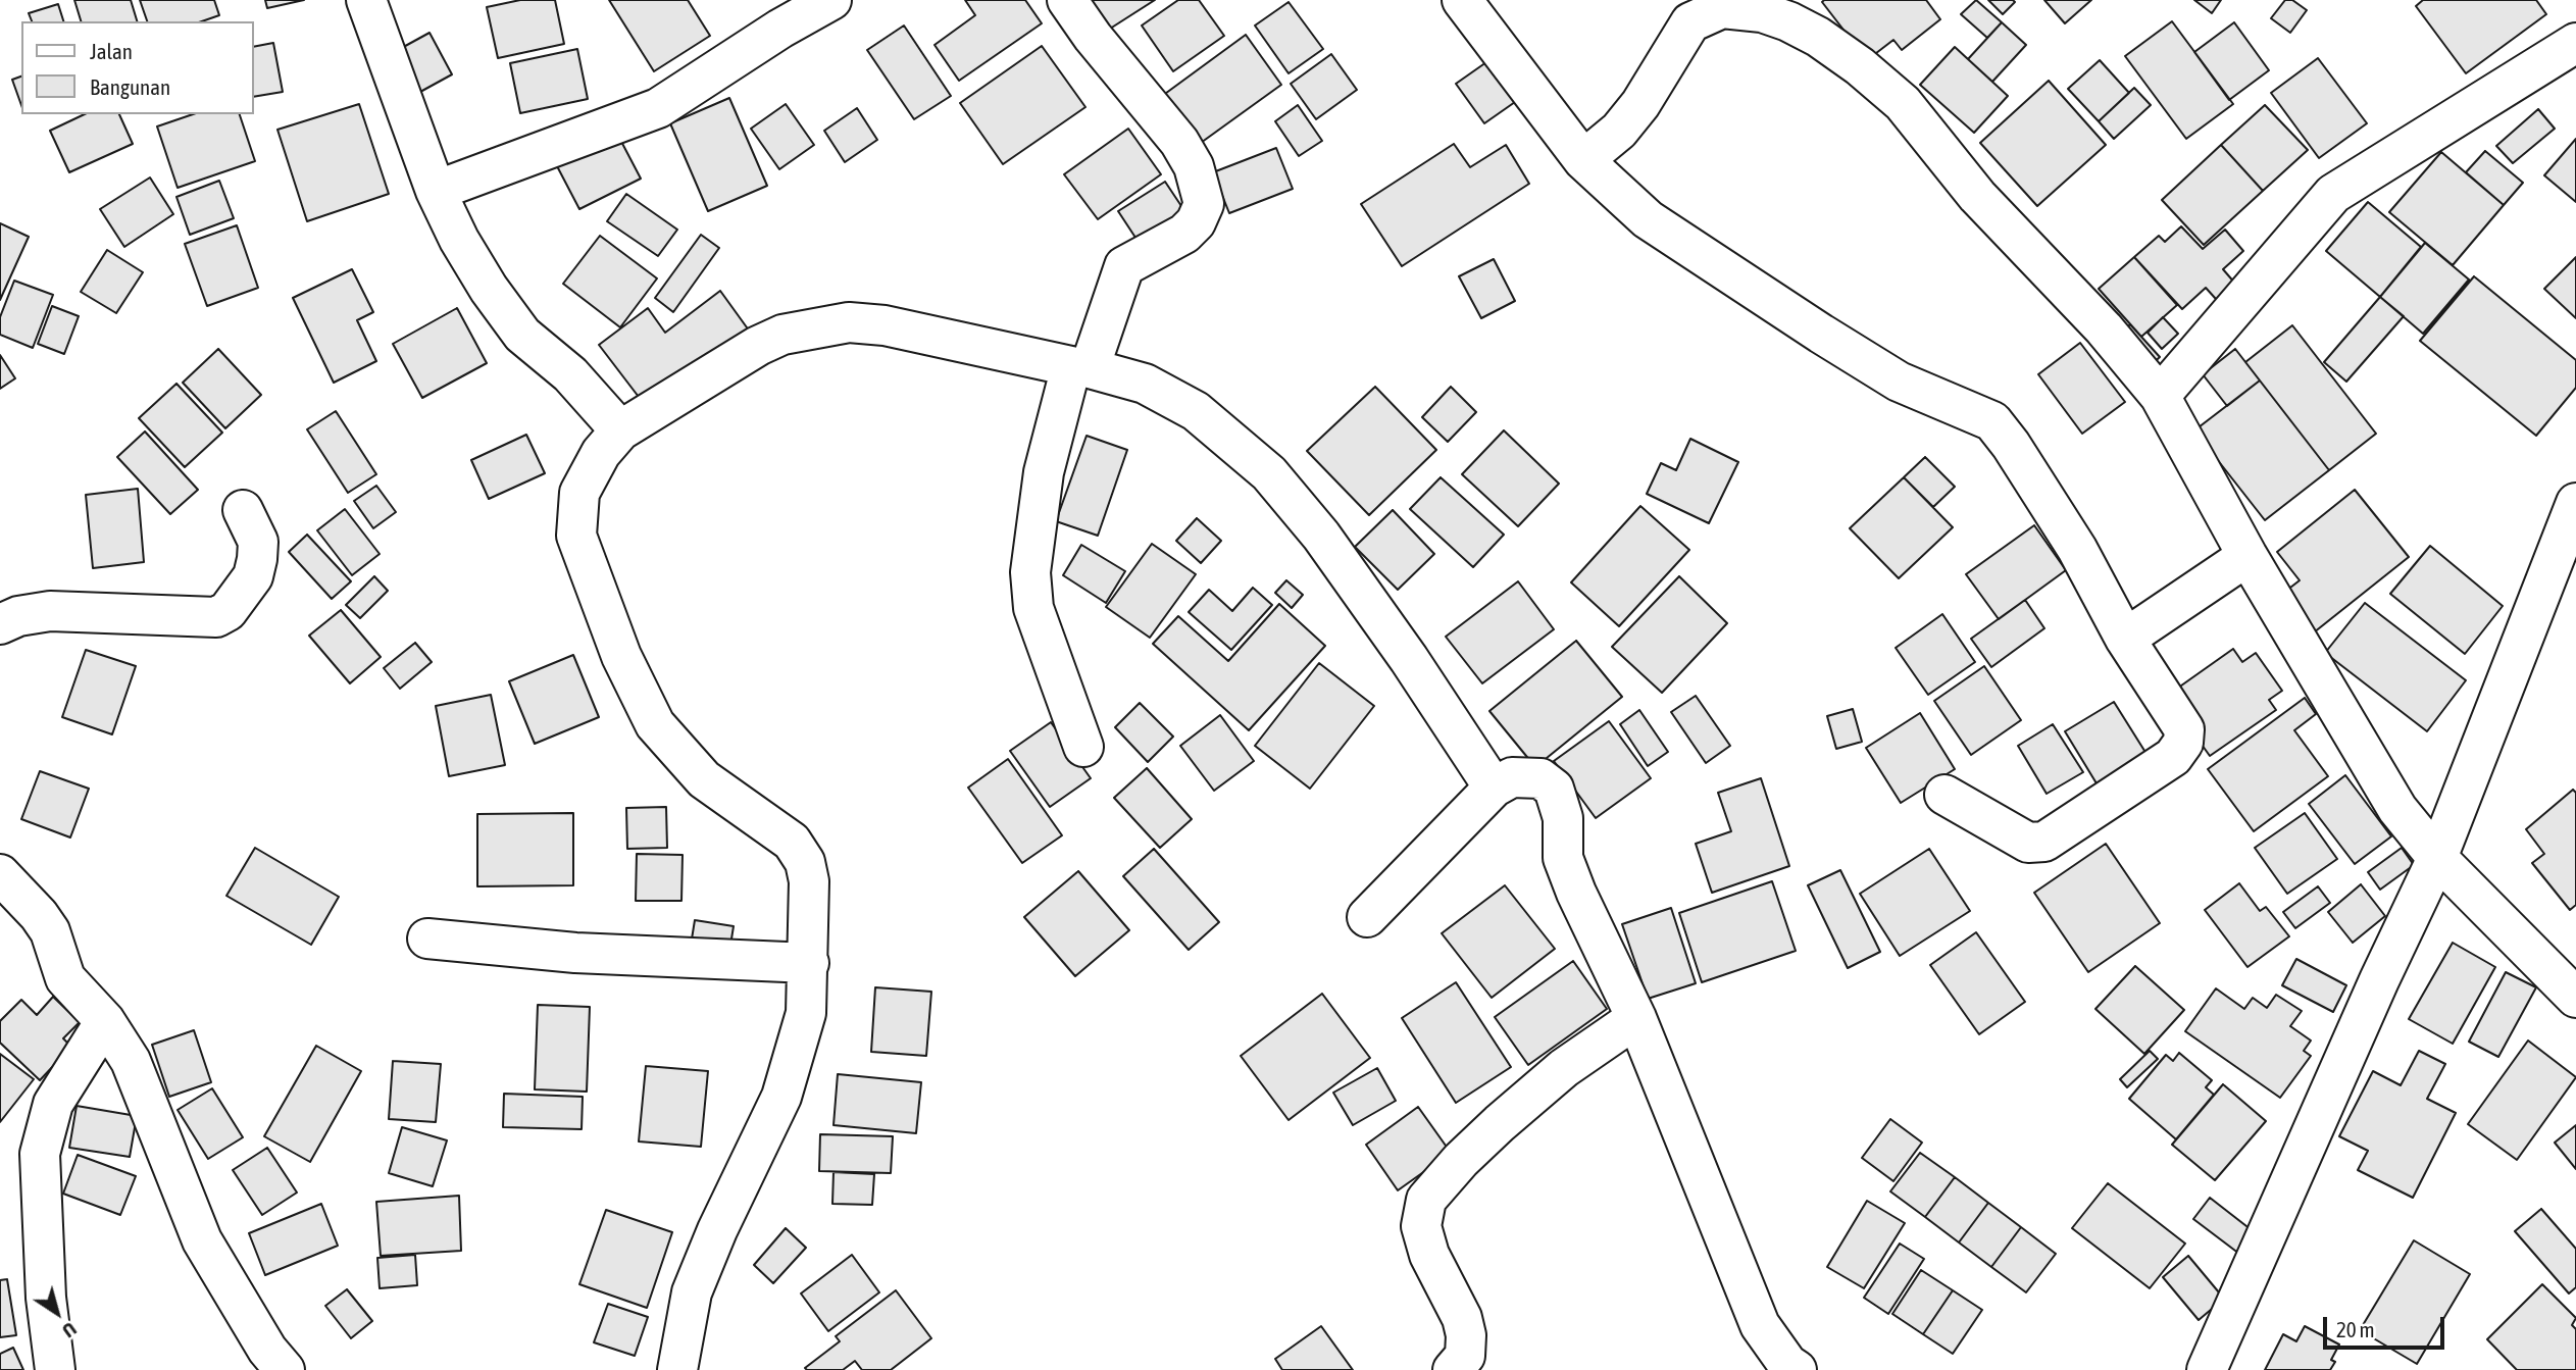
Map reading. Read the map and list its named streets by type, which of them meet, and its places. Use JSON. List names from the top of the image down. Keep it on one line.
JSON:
{"legend":["Jalan","Bangunan"],"scale_bar":"20 m","north":"bottom right"}
